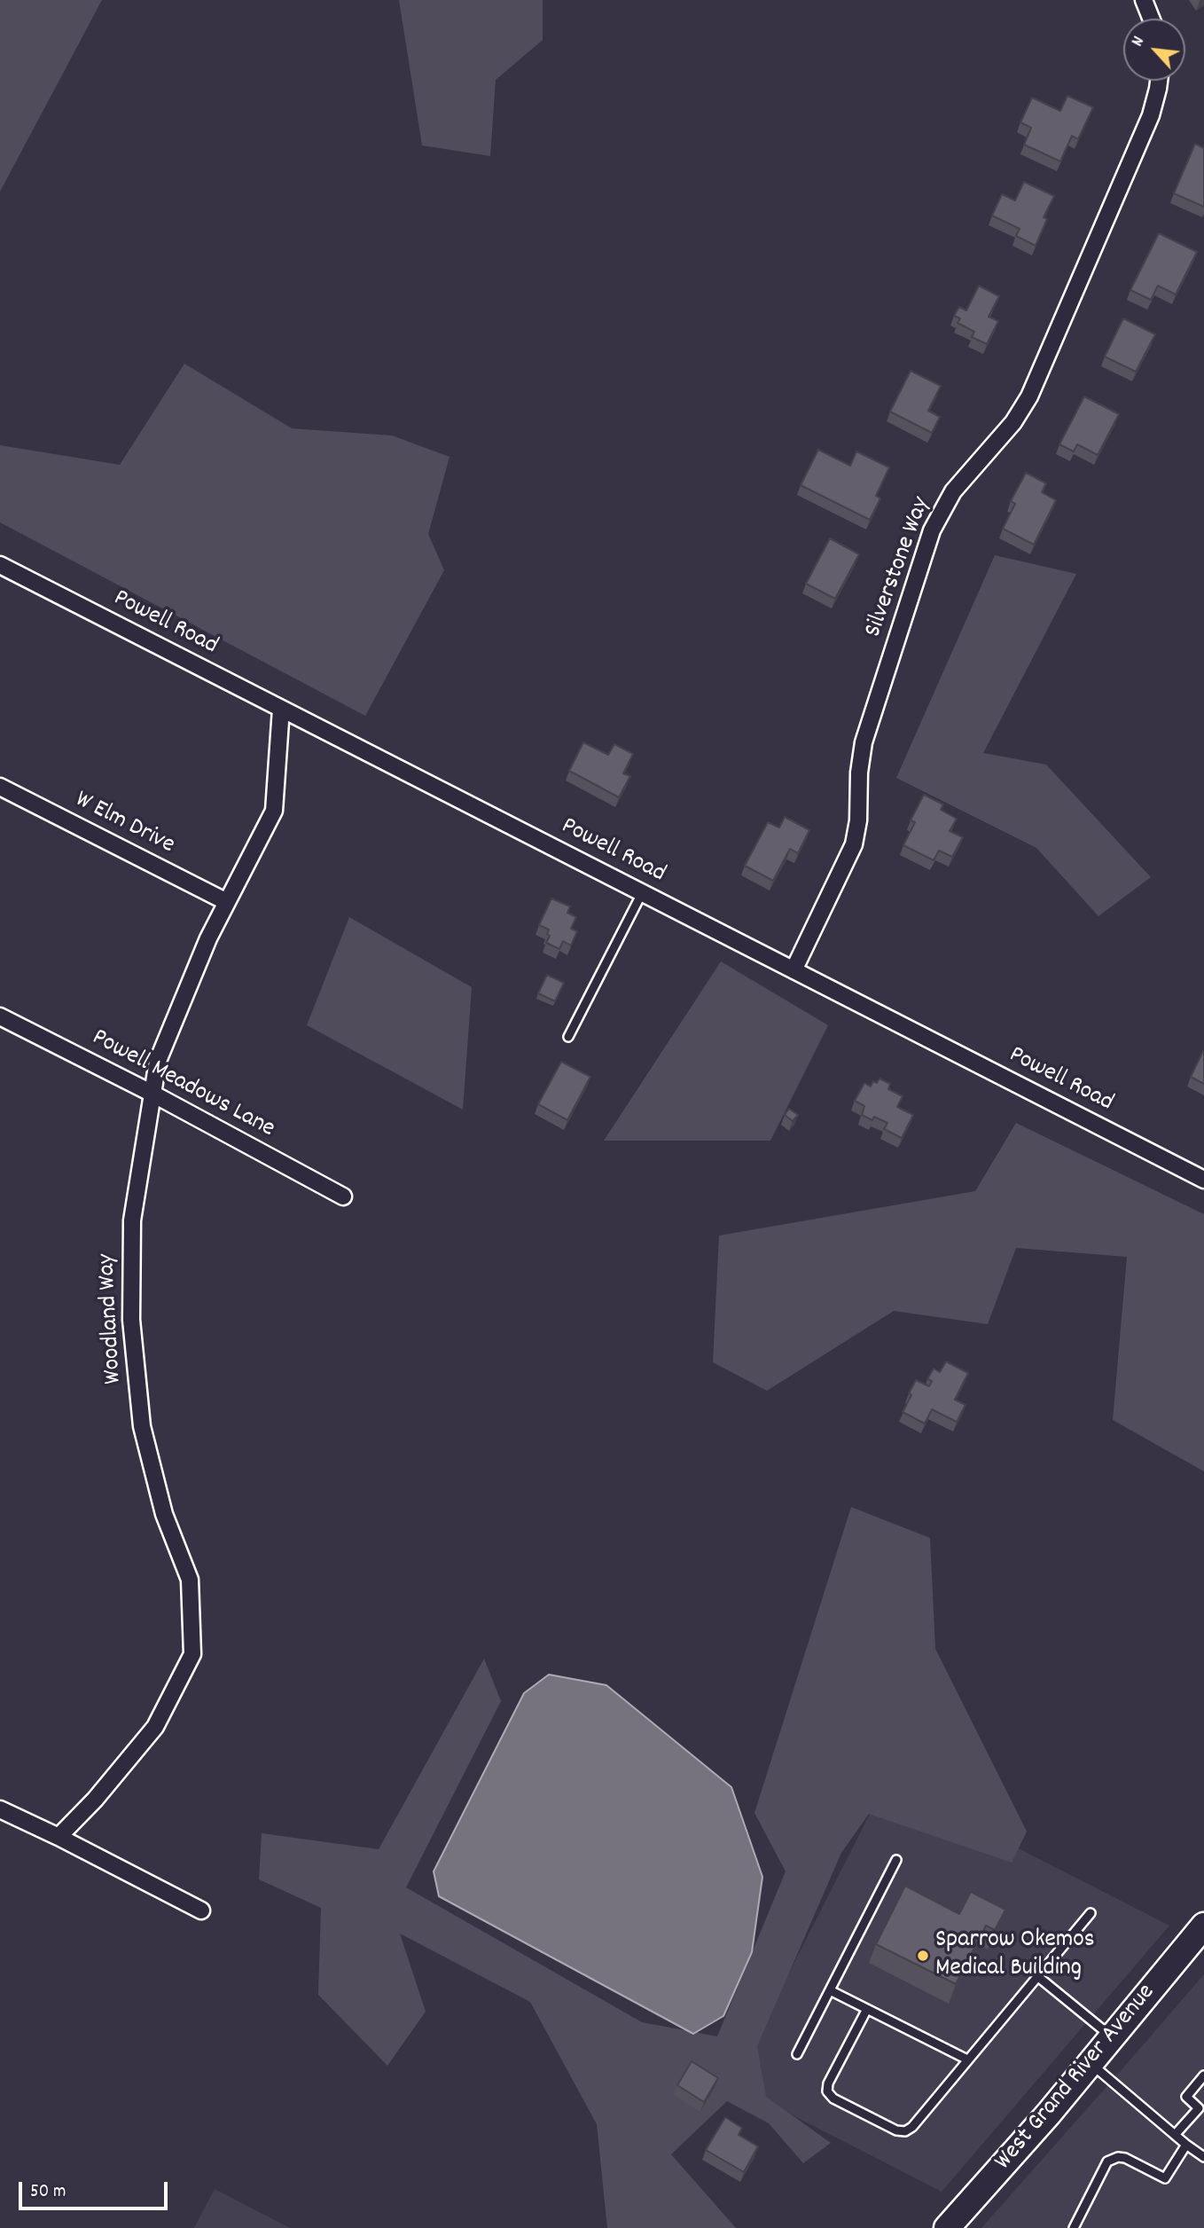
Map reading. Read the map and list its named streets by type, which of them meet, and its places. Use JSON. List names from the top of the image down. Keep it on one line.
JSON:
{"streets":{"main road":["West Grand River Avenue"],"street":["Silverstone Way","Powell Road","W Elm Drive","Powell Meadows Lane","Woodland Way"]},"crossings":[["Silverstone Way","Powell Road"],["Powell Road","Woodland Way"],["W Elm Drive","Woodland Way"],["Powell Meadows Lane","Woodland Way"]],"places":["Sparrow Okemos Medical Building"],"scale_bar":"50 m","north":"top left"}
